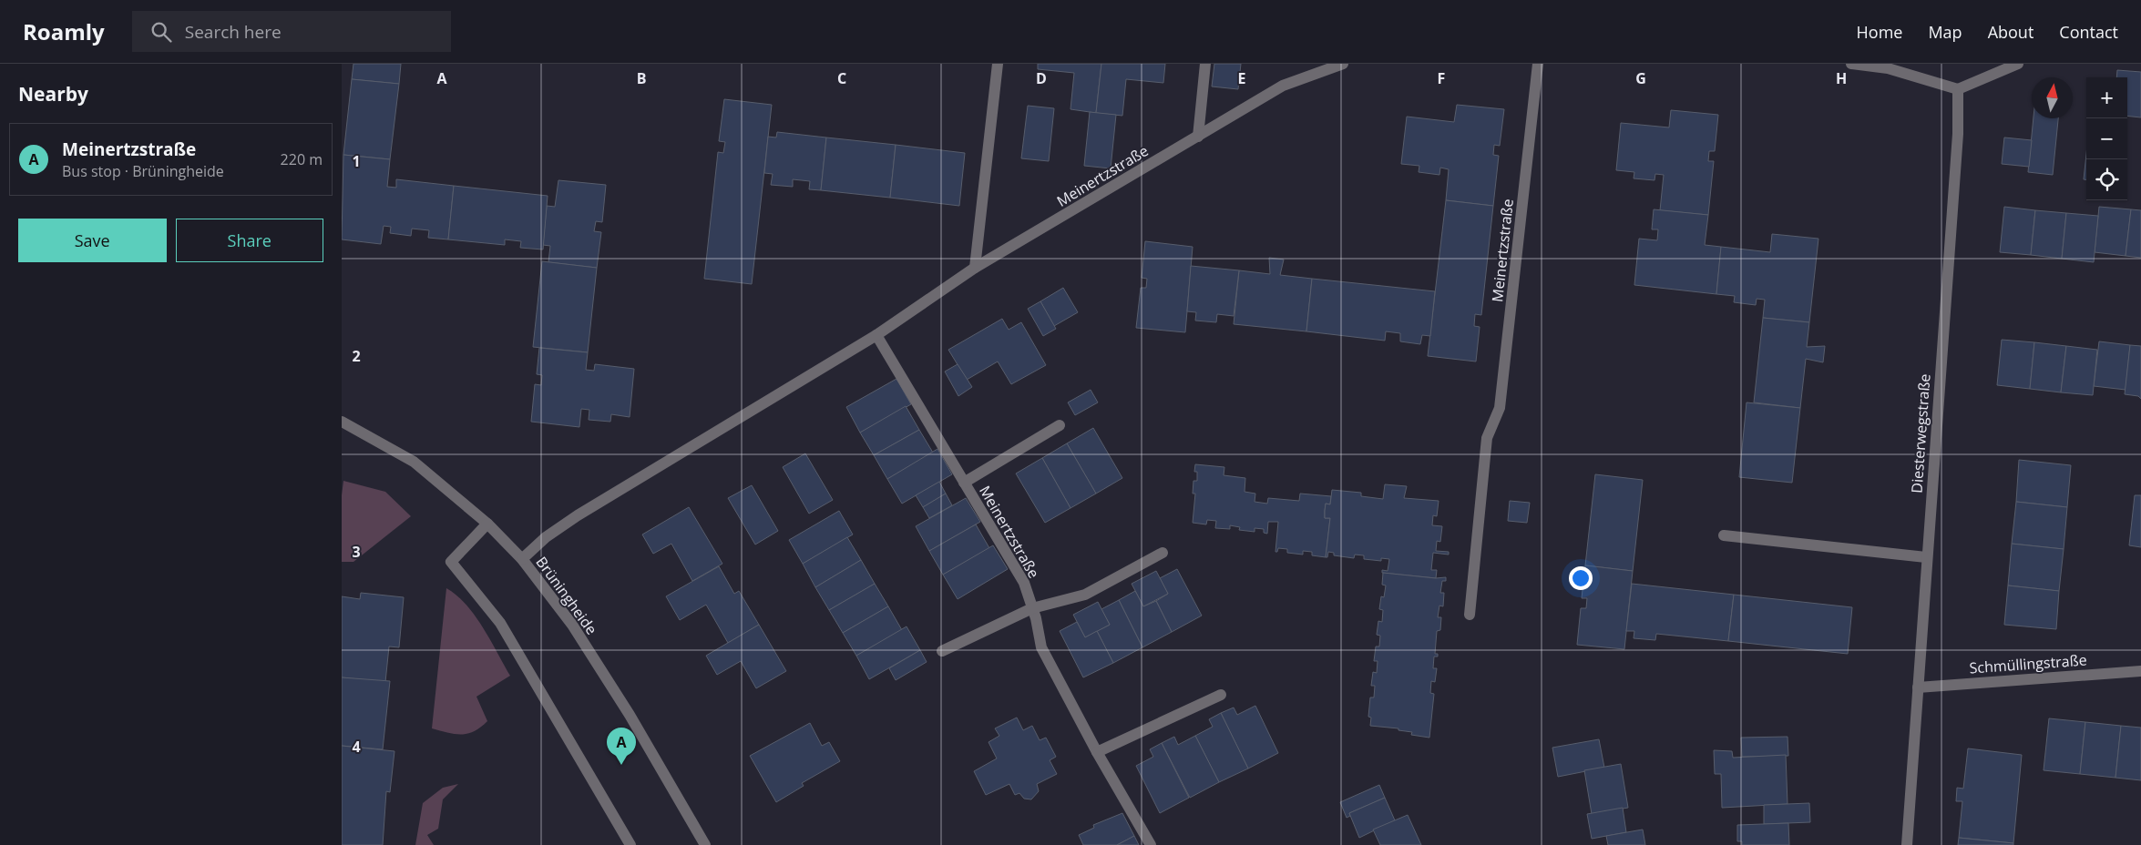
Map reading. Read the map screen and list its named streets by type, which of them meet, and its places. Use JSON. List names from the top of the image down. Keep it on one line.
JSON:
{"streets":{"street":["Meinertzstraße","Diesterwegstraße","Brüningheide","Schmüllingstraße"]},"crossings":[["Meinertzstraße","Brüningheide"],["Diesterwegstraße","Schmüllingstraße"]],"north":"top","page":{"header":"Roamly","search":"Search here","nav":["Home","Map","About","Contact"],"heading":"Nearby","map_buttons":["+","−"],"list":[{"mark":"A","name":"Meinertzstraße","note":"Bus stop · Brüningheide","value":"220 m"}],"buttons":["Save","Share"],"pins":"A"},"grid":{"columns":["A","B","C","D","E","F","G","H"],"rows":["1","2","3","4"]}}
